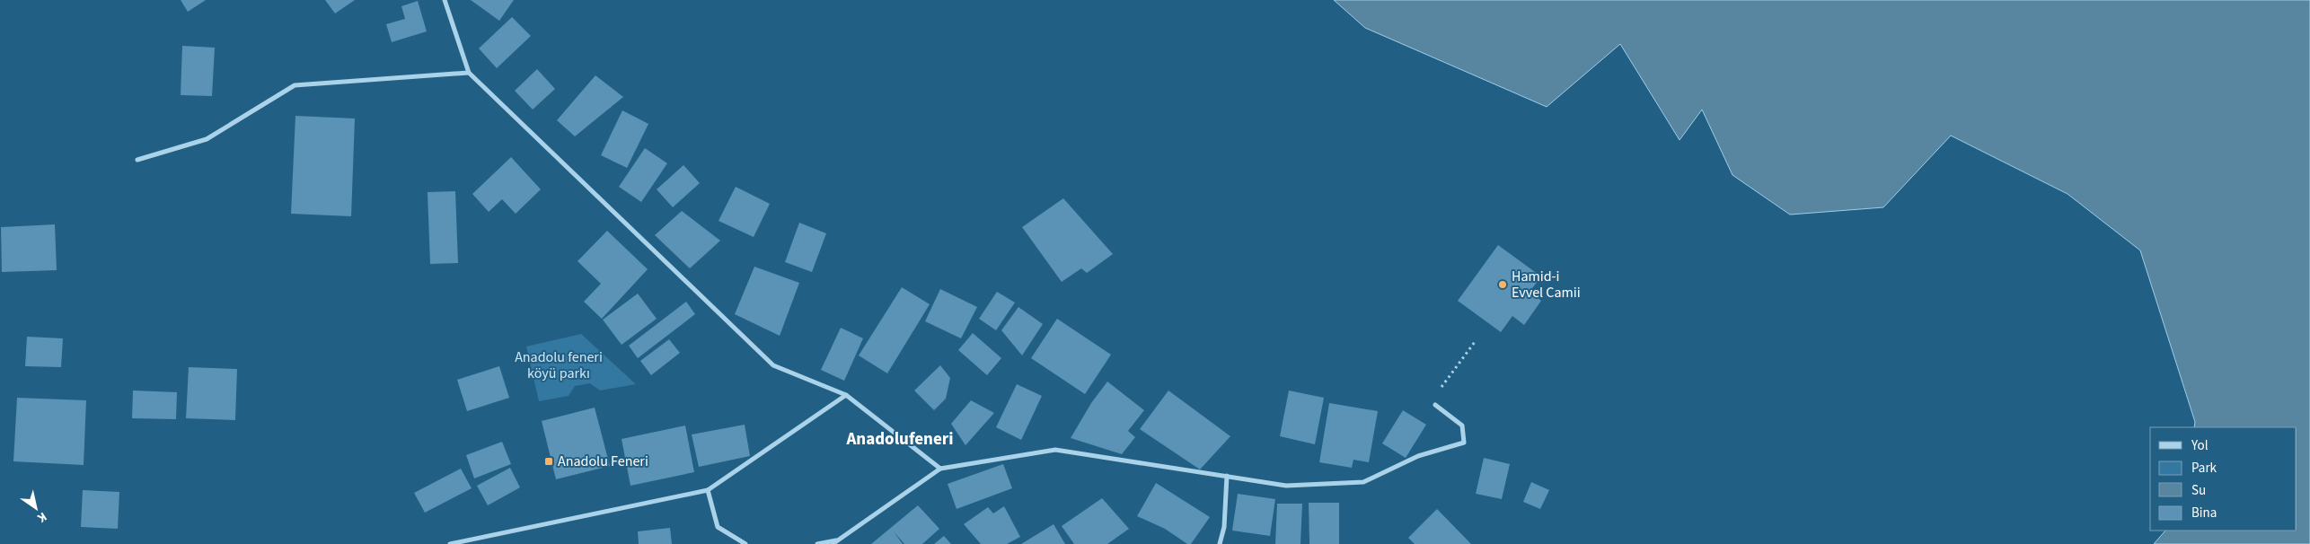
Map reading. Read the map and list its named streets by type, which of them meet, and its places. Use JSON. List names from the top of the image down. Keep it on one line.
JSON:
{"districts":["Anadolufeneri"],"parks":["Anadolu feneri köyü parkı"],"places":{"other":["Hamid-i Evvel Camii"],"transit":["Anadolu Feneri"]},"legend":["Yol","Park","Su","Bina"],"north":"bottom right"}
